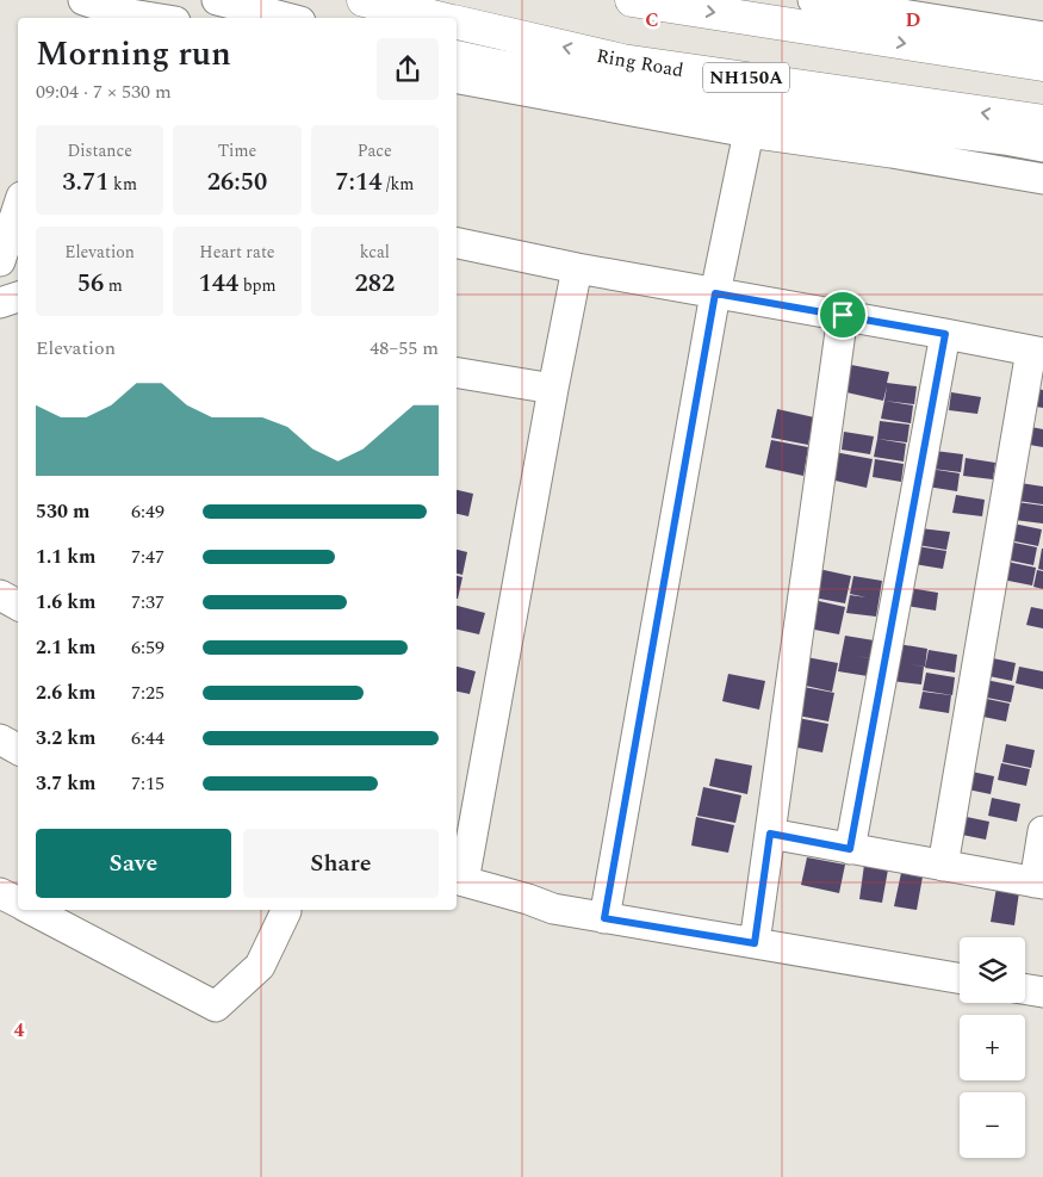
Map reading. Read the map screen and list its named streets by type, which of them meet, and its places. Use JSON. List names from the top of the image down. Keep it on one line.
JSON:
{"streets":{"highway":["Ring Road","NH150A"]},"page":{"heading":["Morning run","09:04 · 7 × 530 m"],"stats":[["Distance","3.71 km"],["Time","26:50"],["Pace","7:14 /km"],["Elevation","56 m"],["Heart rate","144 bpm"],["kcal","282"]],"chart":["Elevation","48–55 m"],"list":[{"name":"530 m","note":"6:49"},{"name":"1.1 km","note":"7:47"},{"name":"1.6 km","note":"7:37"},{"name":"2.1 km","note":"6:59"},{"name":"2.6 km","note":"7:25"},{"name":"3.2 km","note":"6:44"},{"name":"3.7 km","note":"7:15"}],"buttons":["Save","Share"],"map_buttons":["+","−"]},"grid":{"columns":["C","D"],"rows":["4"]}}
